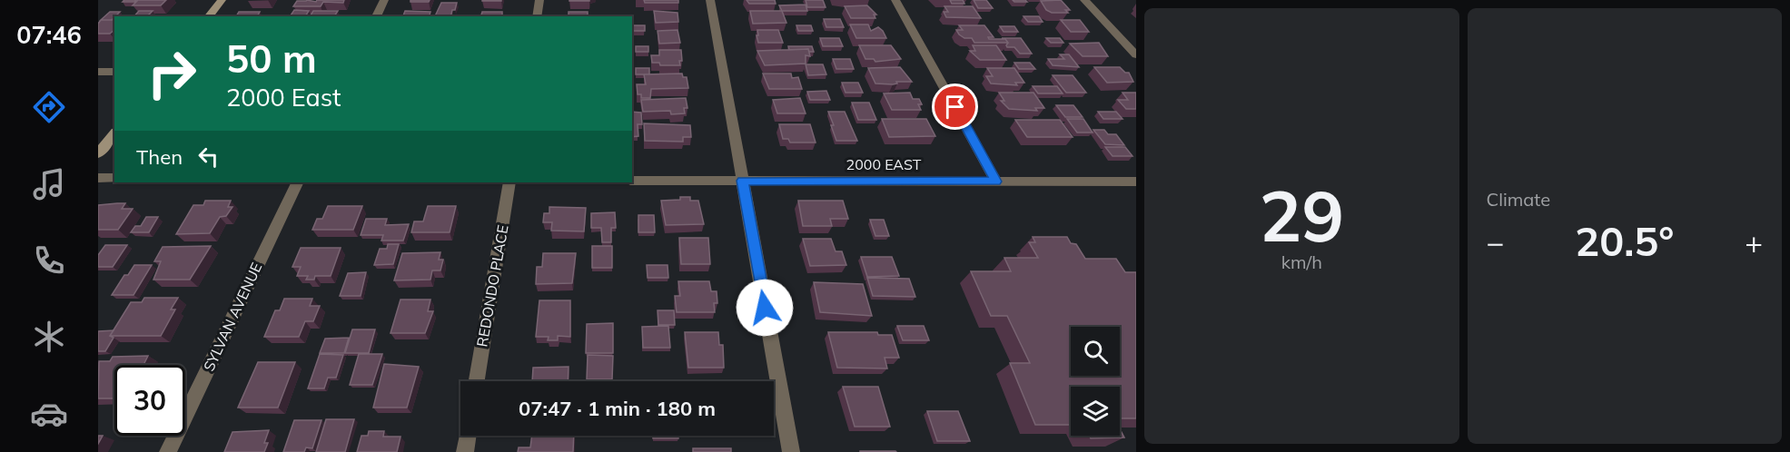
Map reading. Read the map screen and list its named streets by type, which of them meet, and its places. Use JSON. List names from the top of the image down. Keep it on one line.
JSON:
{"streets":{"street":["2000 EAST","REDONDO PLACE","SYLVAN AVENUE"]},"page":{"tabs":"07:46","tile":[["29","km/h"],"Climate"],"turn":["50 m","2000 East"],"then":"Then","heat":["−","20.5°","+"],"limit":"30","trip":"07:47 · 1 min · 180 m"}}
